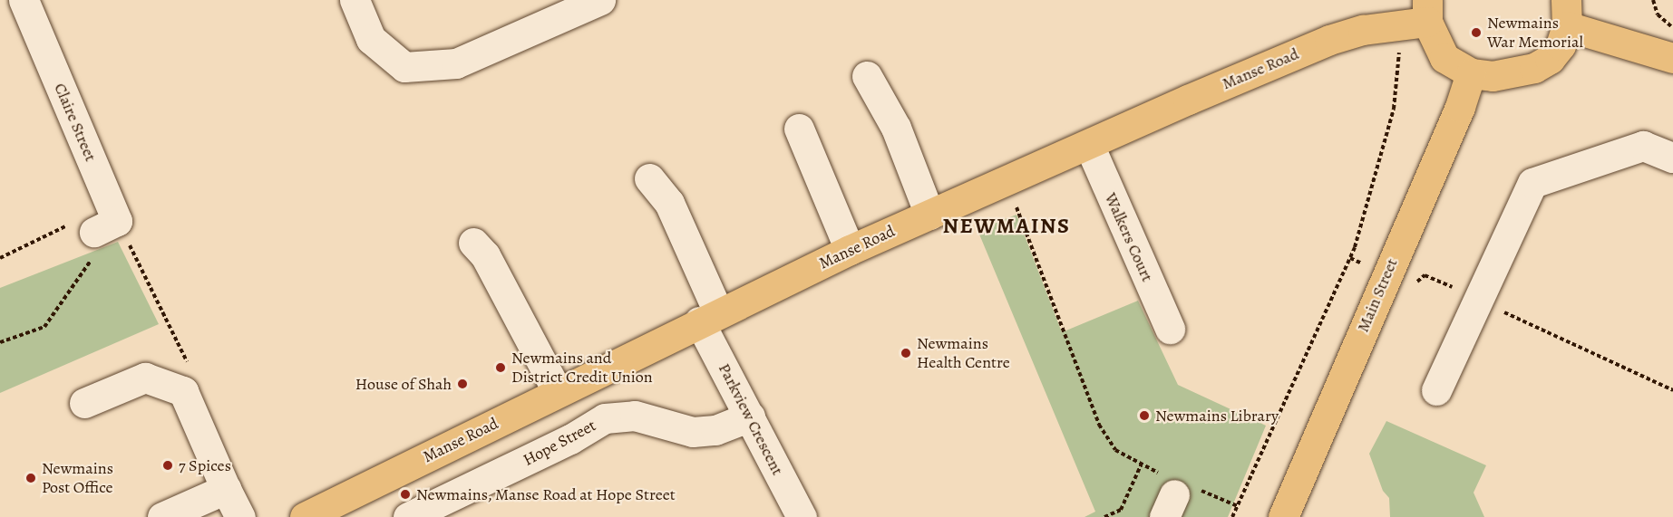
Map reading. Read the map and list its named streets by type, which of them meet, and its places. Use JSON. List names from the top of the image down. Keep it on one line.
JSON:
{"streets":{"main road":["Manse Road","Main Street"],"street":["Claire Street","Walkers Court","Parkview Crescent","Hope Street"]},"crossings":[["Manse Road","Walkers Court"],["Manse Road","Parkview Crescent"],["Parkview Crescent","Hope Street"]],"districts":["NEWMAINS"],"places":["Newmains War Memorial","Newmains Health Centre","Newmains and District Credit Union","House of Shah","Newmains Library","7 Spices","Newmains Post Office","Newmains, Manse Road at Hope Street"]}
